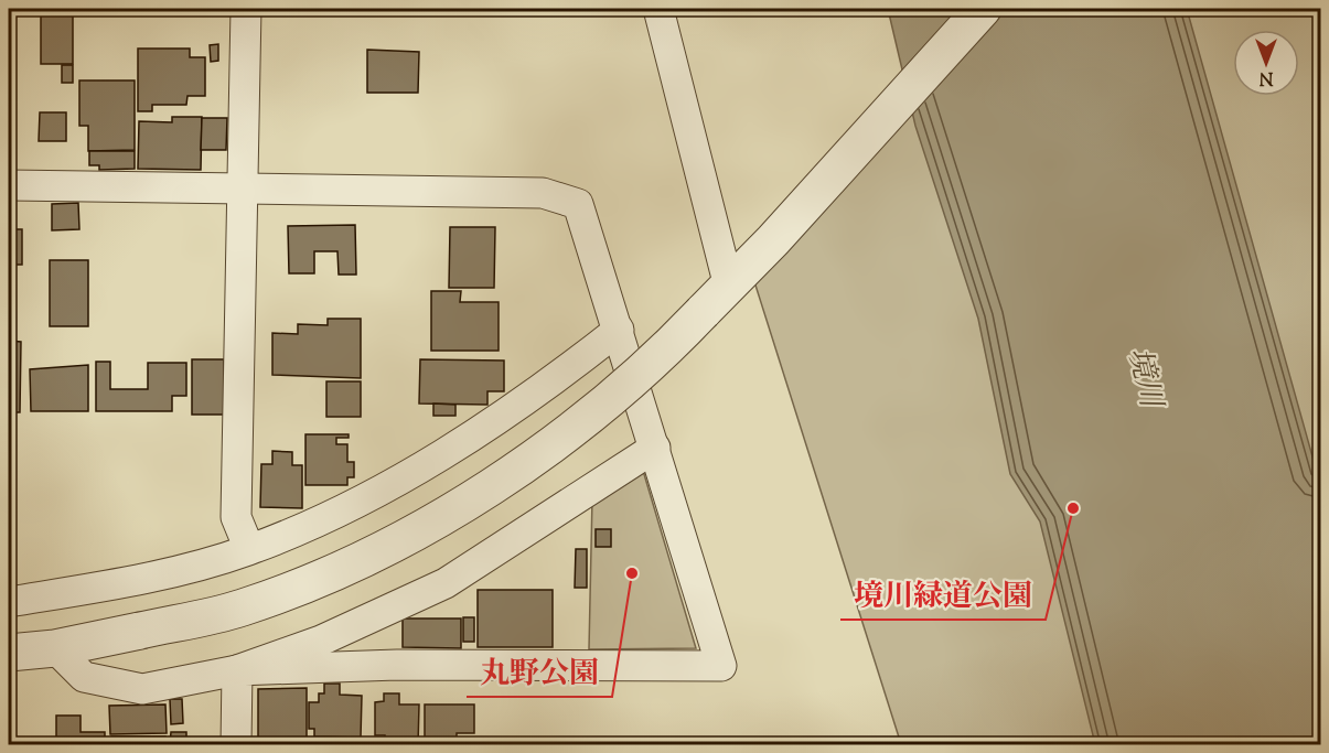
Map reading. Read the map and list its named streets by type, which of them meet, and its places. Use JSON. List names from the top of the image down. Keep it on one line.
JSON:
{"water":["境川"],"places":["境川緑道公園","丸野公園"],"north":"bottom"}
